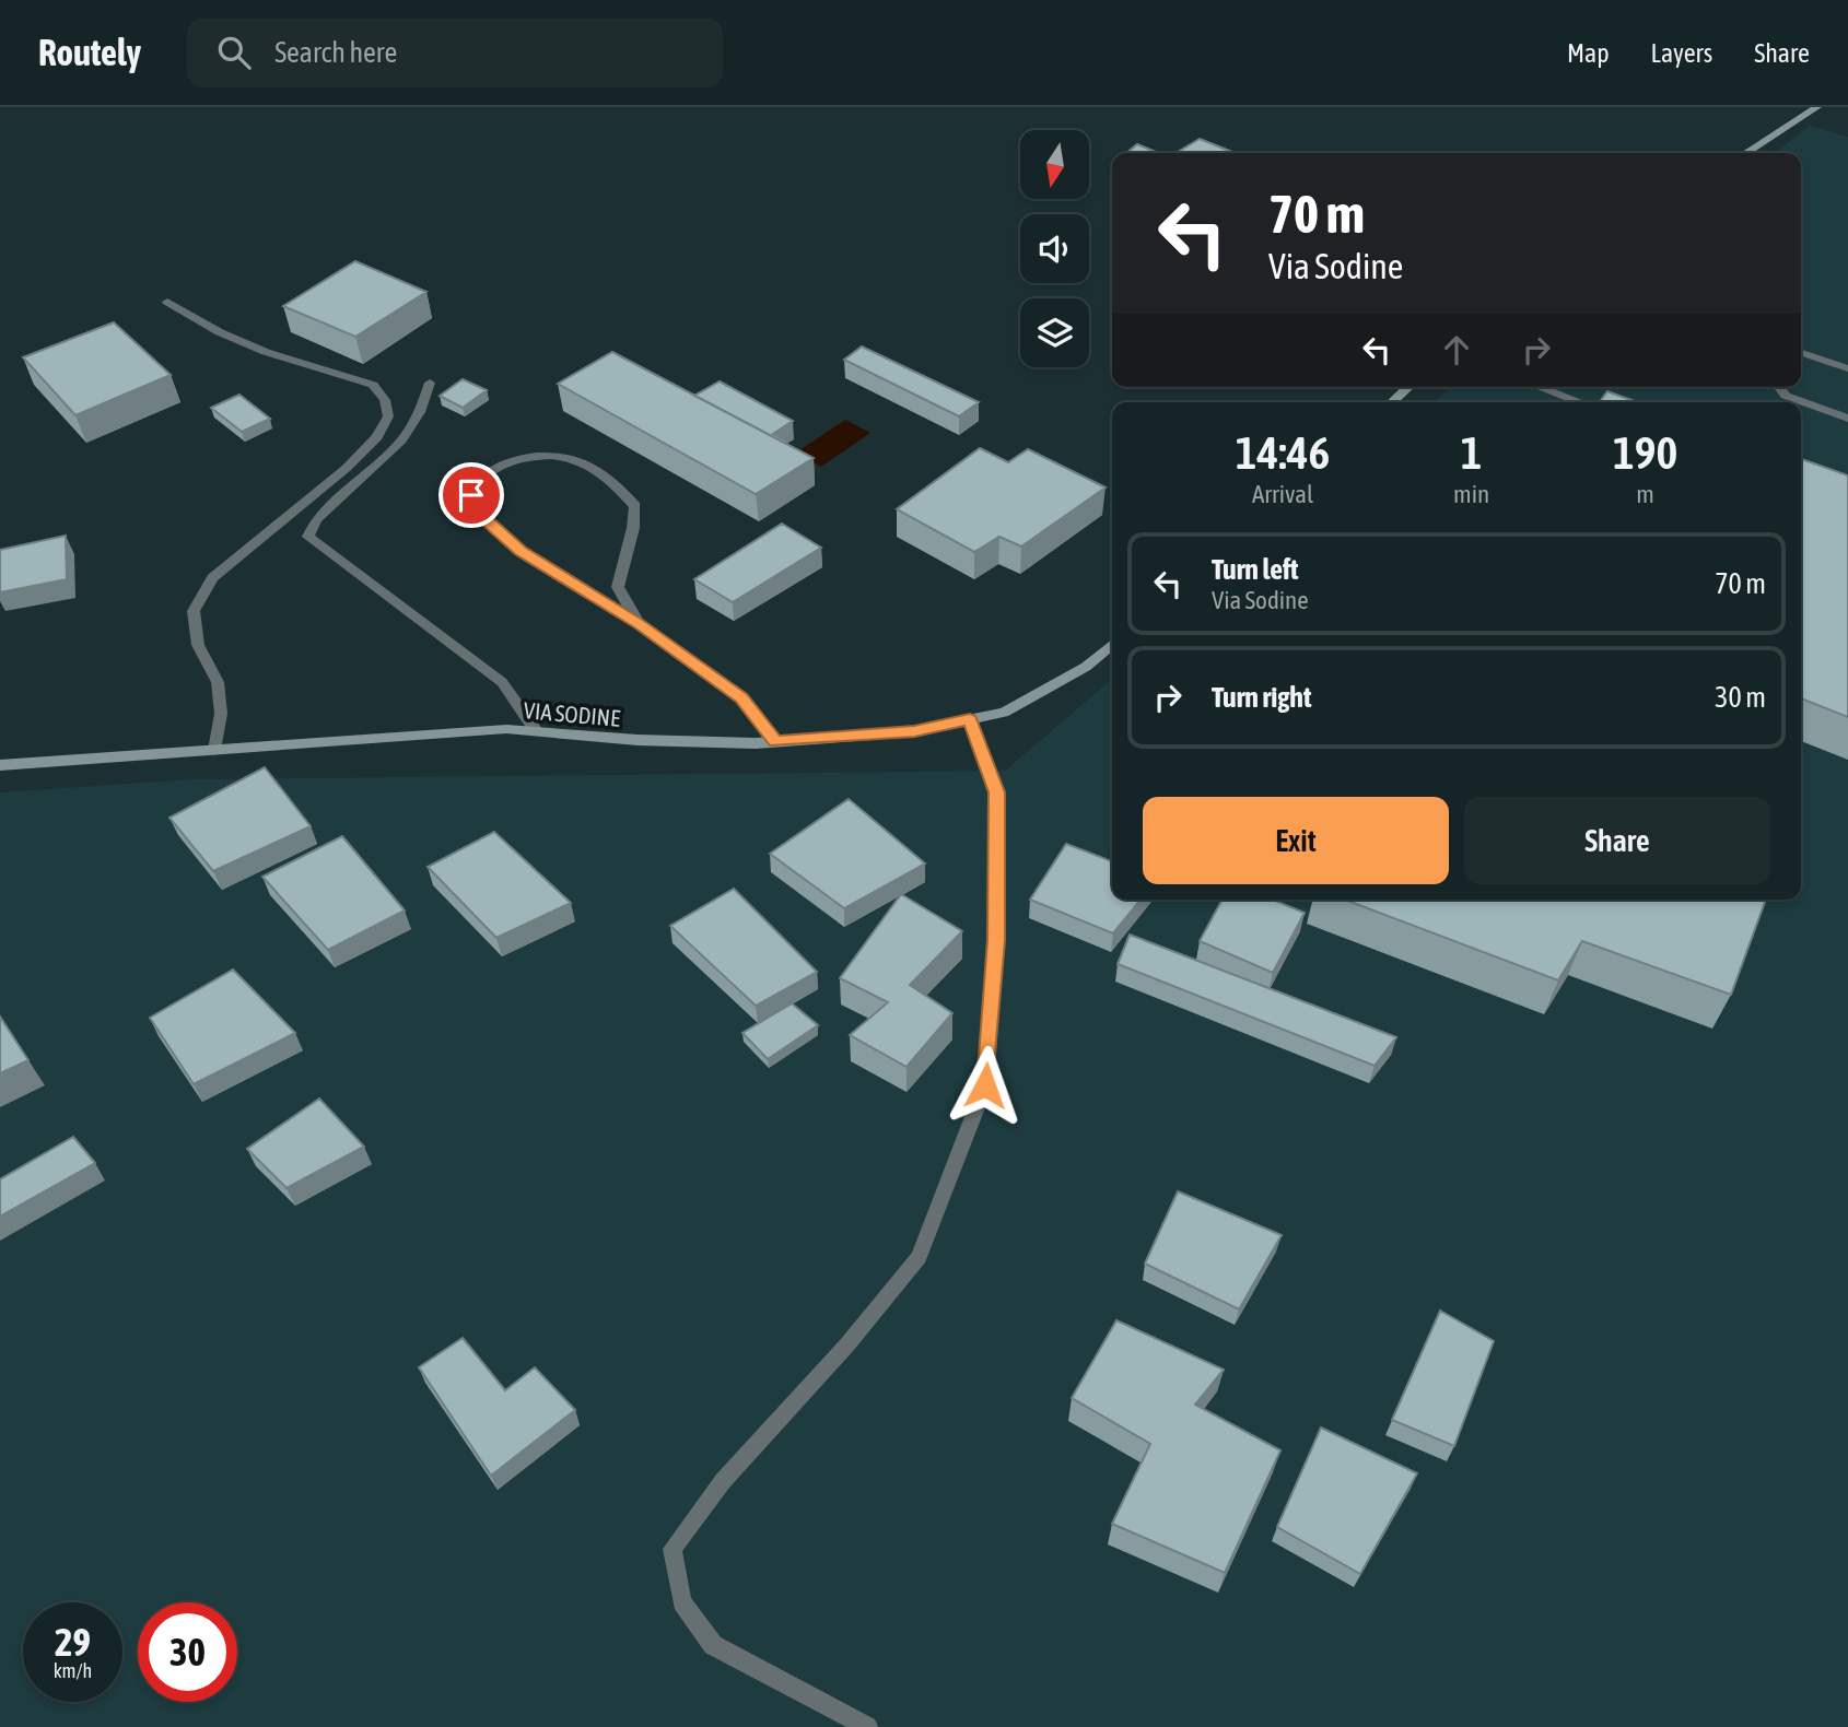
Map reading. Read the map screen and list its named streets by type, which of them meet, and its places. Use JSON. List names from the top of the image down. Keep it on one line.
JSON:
{"streets":{"street":["VIA SODINE"]},"north":"bottom","page":{"header":"Routely","search":"Search here","nav":["Map","Layers","Share"],"turn":["70 m","Via Sodine"],"eta":["14:46","Arrival","1","min","190","m"],"list":[{"name":"Turn left","note":"Via Sodine","value":"70 m"},{"name":"Turn right","value":"30 m"}],"buttons":["Exit","Share"],"speed":"29 km/h","limit":"30"}}
